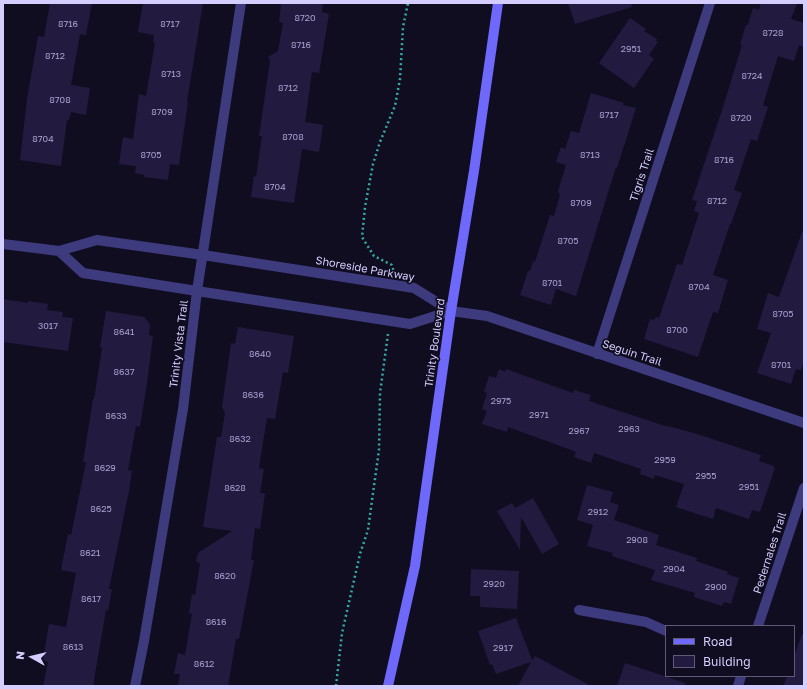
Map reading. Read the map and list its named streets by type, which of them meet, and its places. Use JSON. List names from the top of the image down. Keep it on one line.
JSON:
{"streets":{"main road":["Trinity Boulevard"],"street":["Tigris Trail","Shoreside Parkway","Trinity Vista Trail","Seguin Trail","Pedernales Trail"]},"crossings":[["Tigris Trail","Seguin Trail"],["Shoreside Parkway","Trinity Boulevard"],["Shoreside Parkway","Trinity Vista Trail"],["Shoreside Parkway","Seguin Trail"],["Trinity Boulevard","Seguin Trail"]],"house_numbers":["8720","8716","8717","8728","8716","2951","8712","8713","8724","8712","8708","8709","8717","8720","8708","8704","8705","8713","8716","8704","8712","8709","8705","8701","8704","8705","3017","8700","8641","8640","8701","8637","8636","2975","2971","8633","2963","2967","8632","2959","8629","2955","2951","8628","8625","2912","2908","8621","2904","8620","2920","2900","8617","8616","8613","2917","8612"],"legend":["Road","Building"],"north":"left"}
